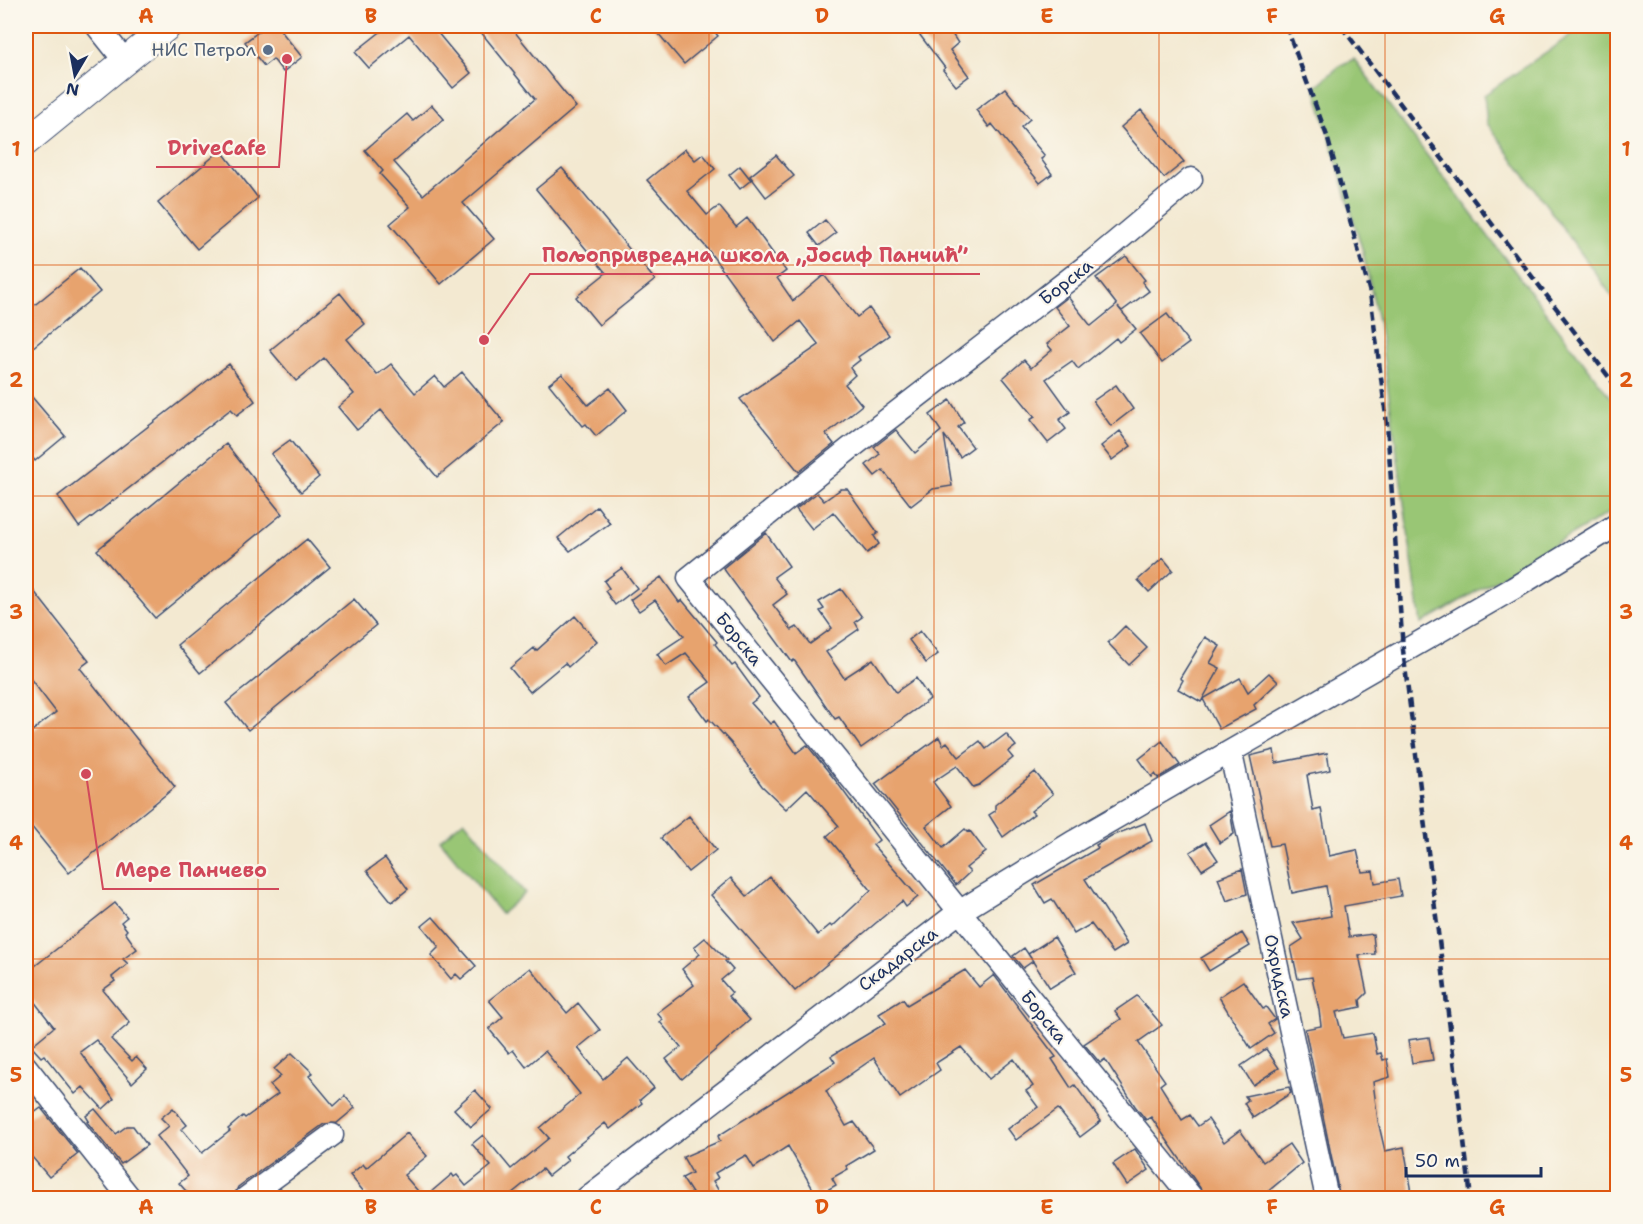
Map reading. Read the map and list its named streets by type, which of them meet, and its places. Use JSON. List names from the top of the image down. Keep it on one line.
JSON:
{"streets":{"street":["Борска","Скадарска","Охридска"]},"crossings":[["Борска","Скадарска"],["Скадарска","Охридска"]],"places":["НИС Петрол","DriveCafe","Пољопривредна школа „Јосиф Панчић”","Мере Панчево"],"scale_bar":"50 m","north":"bottom","grid":{"columns":["A","B","C","D","E","F","G"],"rows":["1","2","3","4","5"]}}
